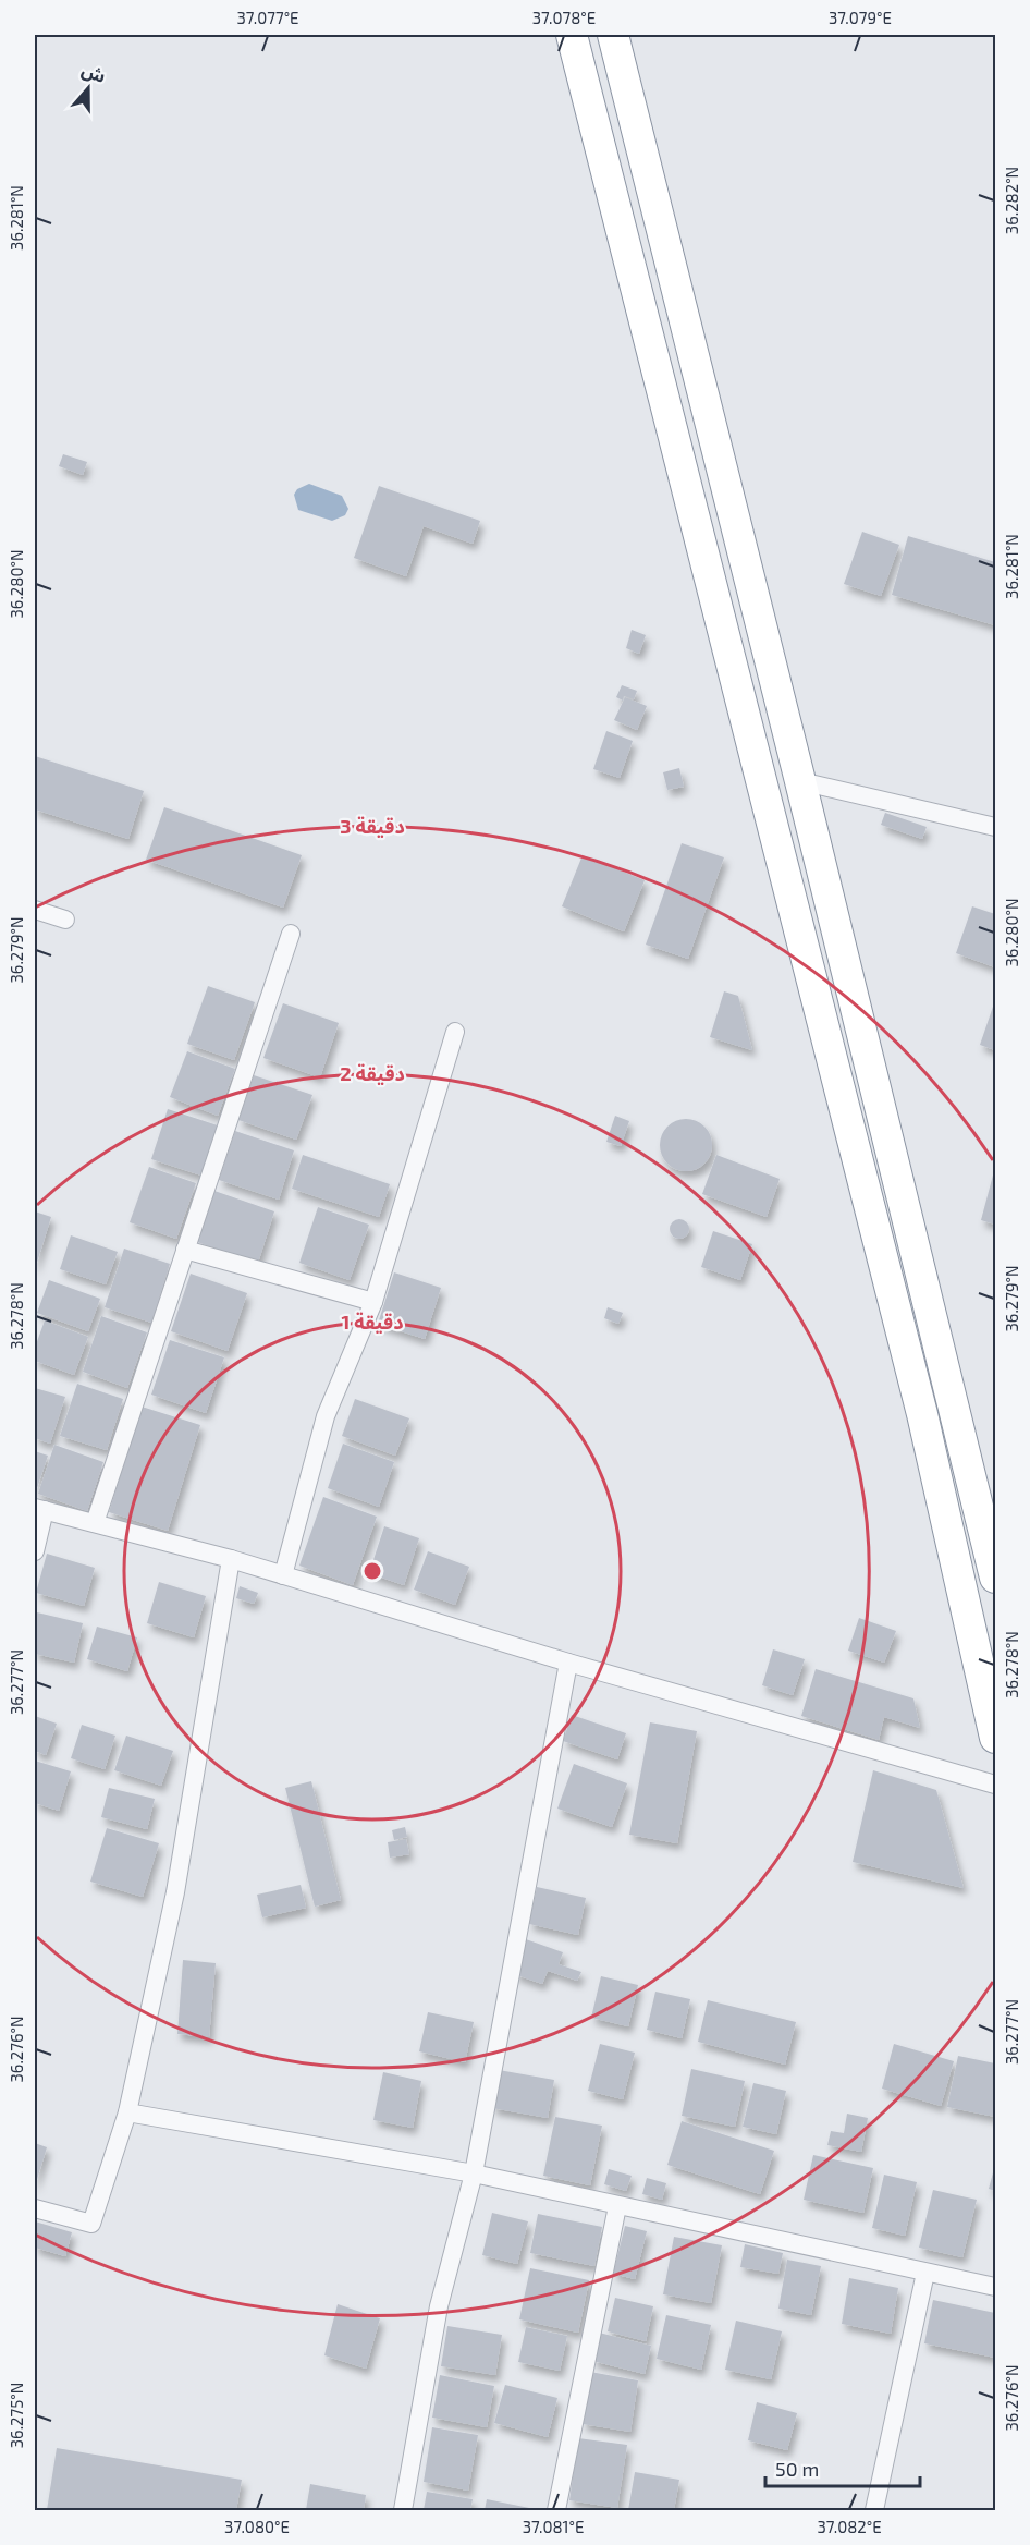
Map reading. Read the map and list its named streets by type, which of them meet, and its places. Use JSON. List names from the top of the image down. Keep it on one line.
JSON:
{"scale_bar":"50 m","north":"top","coordinates":["37.077°E","37.078°E","37.079°E","36.282°N","36.281°N","36.280°N","36.279°N","36.278°N","36.277°N","36.276°N","36.275°N","37.080°E","37.081°E","37.082°E"],"rings":["3 دقيقة","2 دقيقة","1 دقيقة"]}
